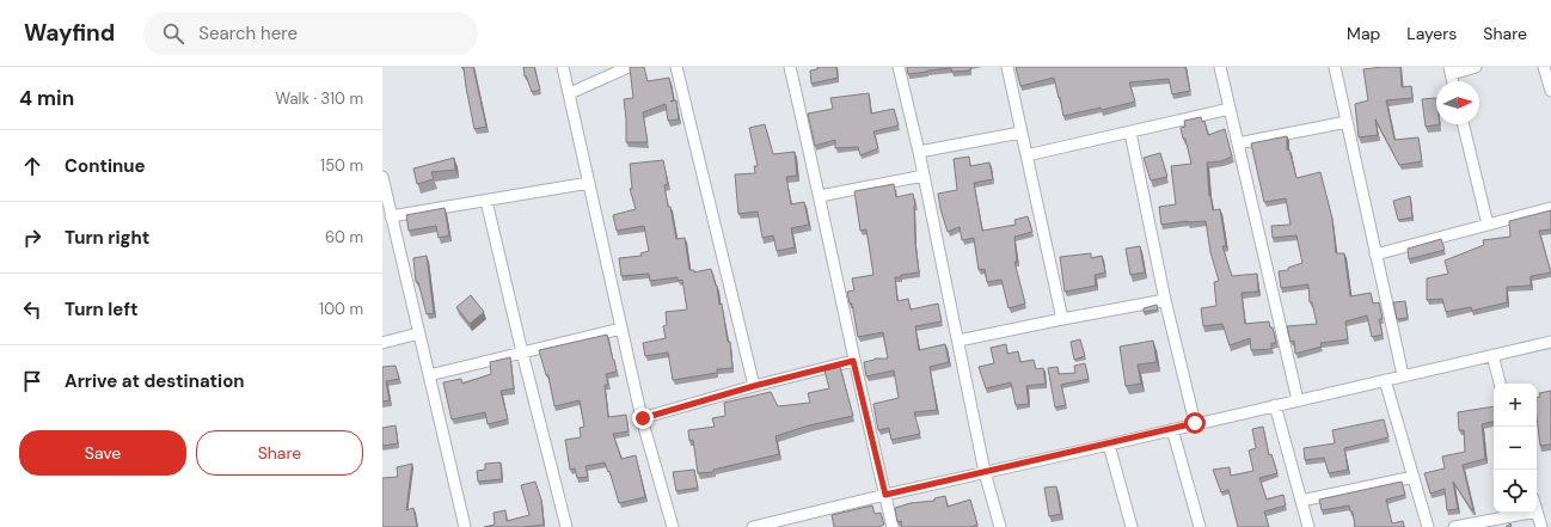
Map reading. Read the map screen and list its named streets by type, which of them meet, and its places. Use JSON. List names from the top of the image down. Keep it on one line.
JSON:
{"north":"right","page":{"header":"Wayfind","search":"Search here","nav":["Map","Layers","Share"],"heading":["4 min","Walk · 310 m"],"list":[["Continue","150 m"],["Turn right","60 m"],["Turn left","100 m"],"Arrive at destination"],"map_buttons":["+","−"],"buttons":["Save","Share"]}}
